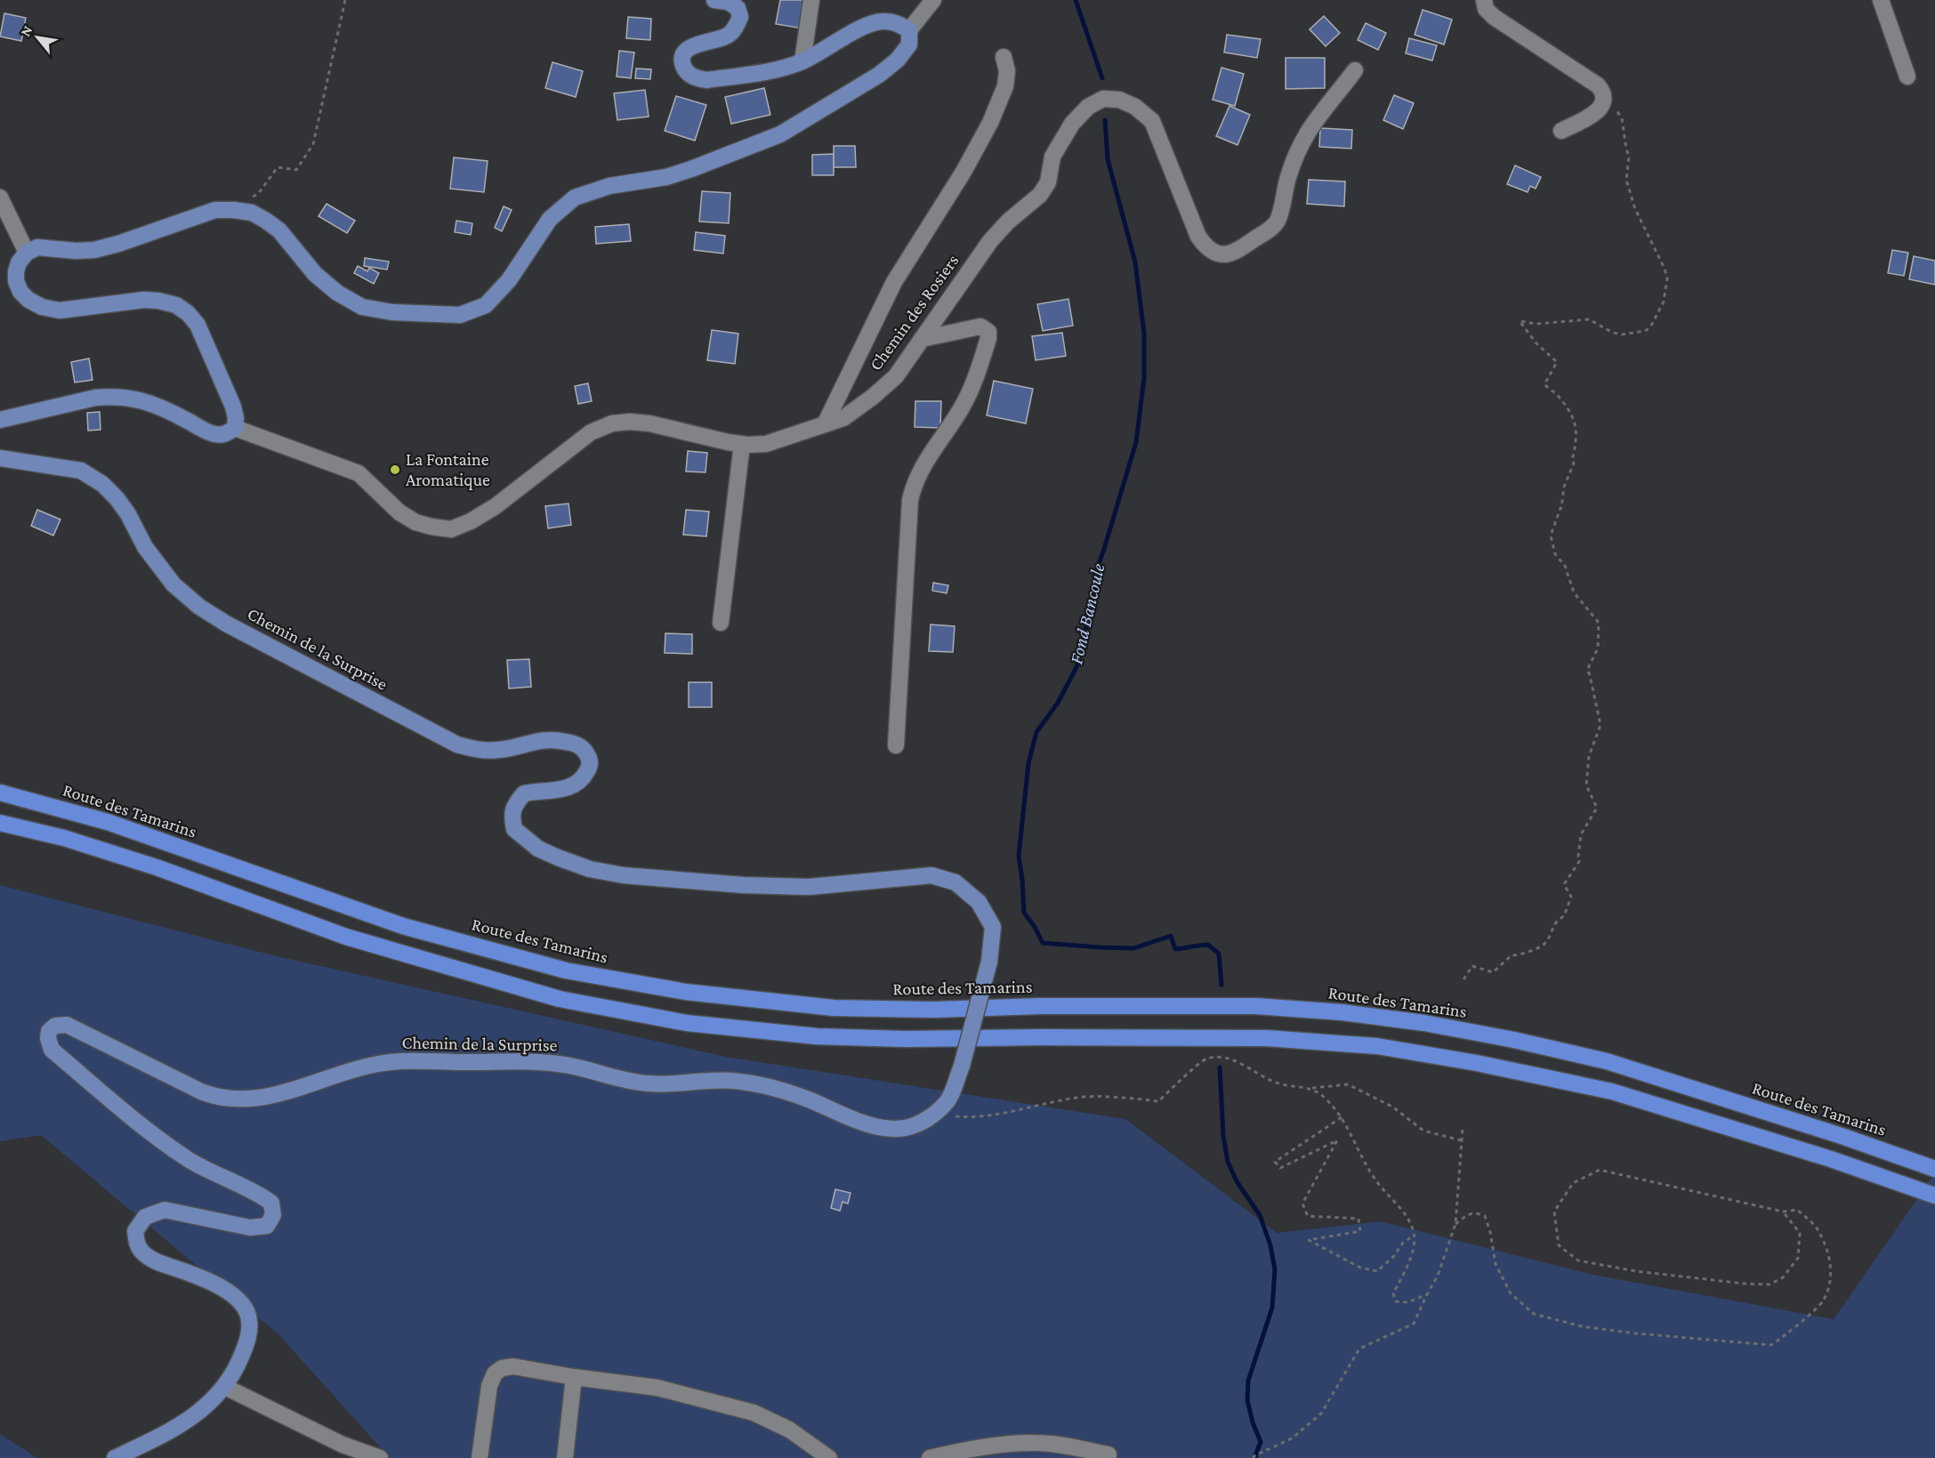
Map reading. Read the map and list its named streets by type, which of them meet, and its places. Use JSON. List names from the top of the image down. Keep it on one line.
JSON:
{"streets":{"highway":["Route des Tamarins"],"main road":["Chemin de la Surprise"],"street":["Chemin des Rosiers"]},"water":["Fond Bancoule"],"places":["La Fontaine Aromatique"],"north":"top left"}
